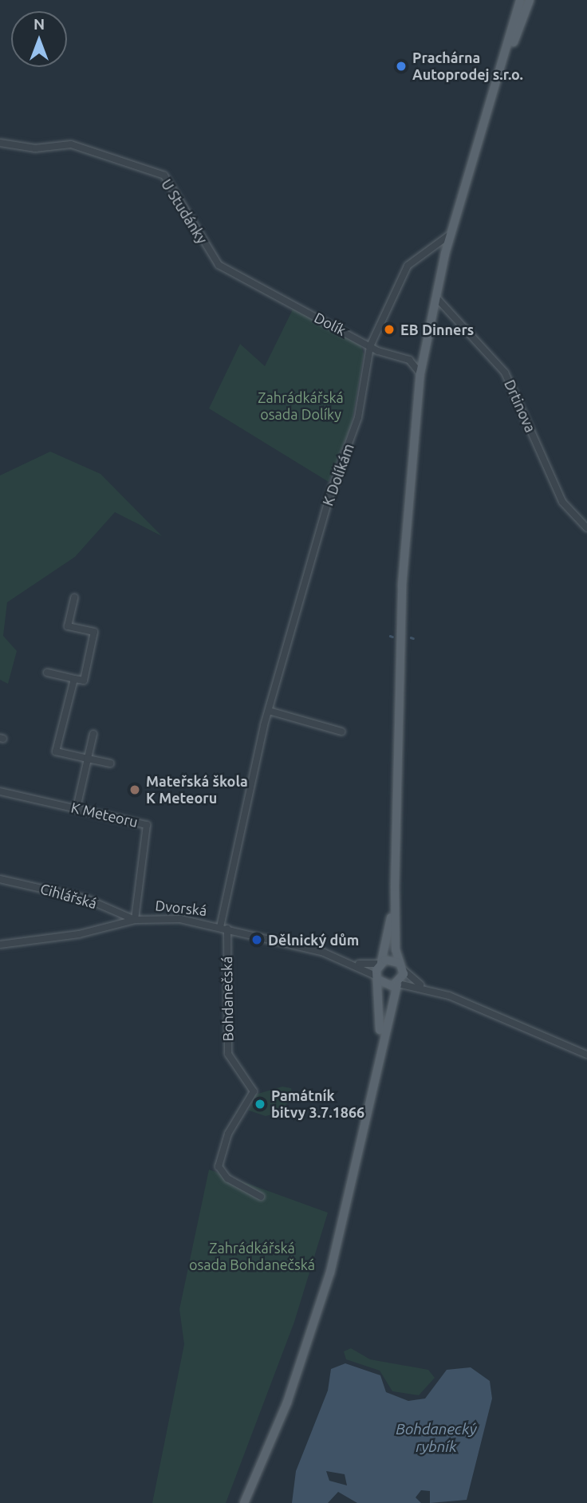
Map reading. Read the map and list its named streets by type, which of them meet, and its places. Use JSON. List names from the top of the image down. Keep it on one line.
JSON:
{"streets":{"main road":["Dvorská"],"street":["U Studánky","Dolík","Drtinova","K Dolíkám","K Meteoru","Cihlářská","Bohdanečská"]},"crossings":[["U Studánky","Dolík"],["Dolík","K Dolíkám"],["K Dolíkám","Dvorská"],["K Dolíkám","Bohdanečská"],["K Meteoru","Cihlářská"],["K Meteoru","Dvorská"],["Cihlářská","Dvorská"],["Dvorská","Bohdanečská"]],"water":["Bohdanecký rybník"],"parks":["Zahrádkářská osada Dolíky","Zahrádkářská osada Bohdanečská"],"places":["Prachárna Autoprodej s.r.o.","EB Dinners","Mateřská škola K Meteoru","Dělnický dům","Památník bitvy 3.7.1866"],"north":"top"}
